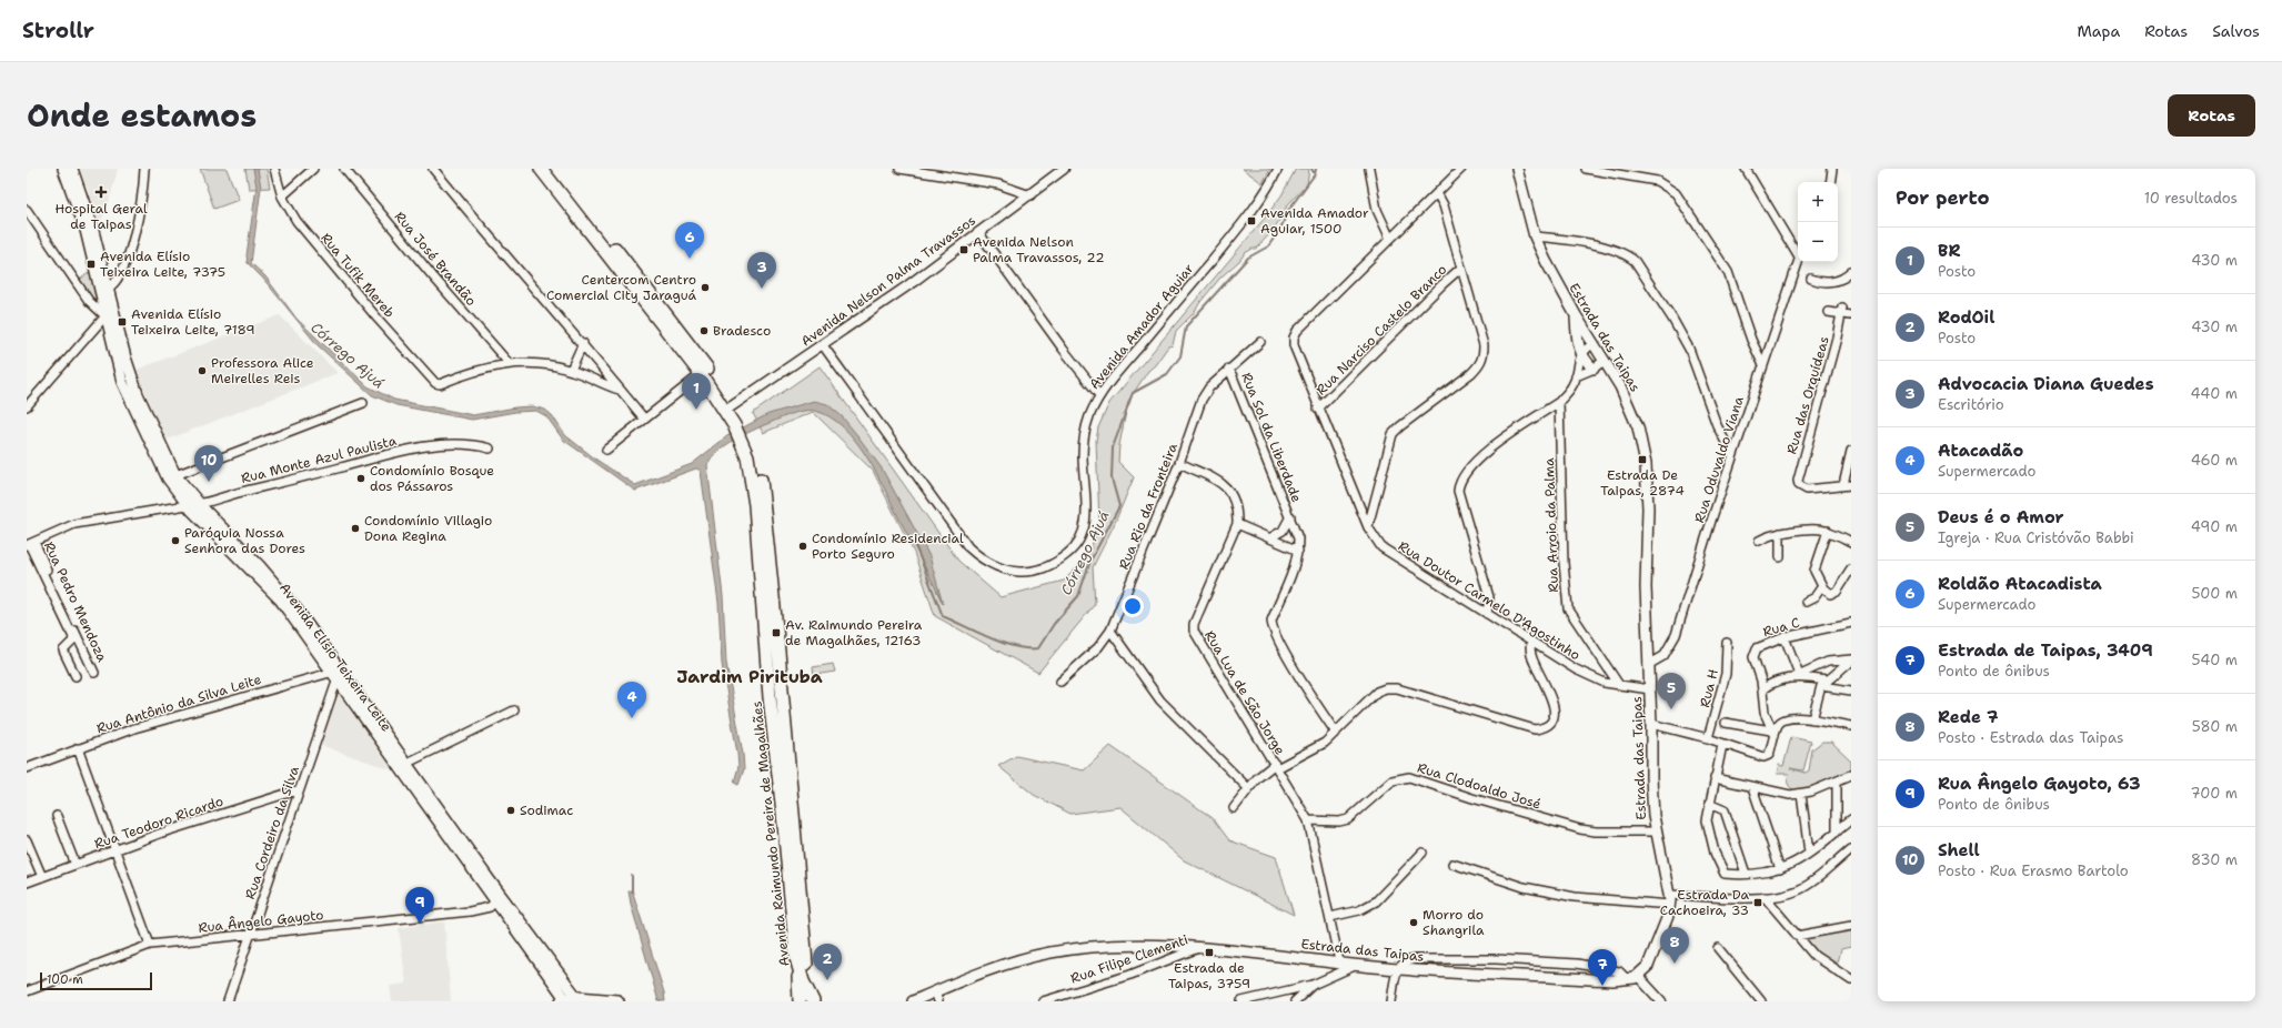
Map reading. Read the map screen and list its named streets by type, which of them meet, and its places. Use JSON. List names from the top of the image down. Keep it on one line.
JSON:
{"streets":{"main road":["Estrada das Taipas","Avenida Elísio Teixeira Leite","Avenida Raimundo Pereira de Magalhães"],"street":["Rua José Brandão","Rua Tufik Mereb","Avenida Nelson Palma Travassos","Avenida Amador Aguiar","Rua Narciso Castelo Branco","Rua das Orquídeas","Rua Sol da Liberdade","Rua Monte Azul Paulista","Rua Oduvaldo Viana","Rua Rio da Fronteira","Rua Arroio da Palma","Rua Doutor Carmelo D'Agostinho","Rua Pedro Mendoza","Rua C","Rua H","Rua Lua de São Jorge","Rua Antônio da Silva Leite","Rua Clodoaldo José","Rua Teodoro Ricardo","Rua Cordeiro da Silva","Rua Ângelo Gayoto","Rua Filipe Clementi"]},"crossings":[["Rua José Brandão","Rua Tufik Mereb"],["Avenida Nelson Palma Travassos","Avenida Amador Aguiar"],["Avenida Nelson Palma Travassos","Avenida Raimundo Pereira de Magalhães"],["Rua Narciso Castelo Branco","Rua Doutor Carmelo D'Agostinho"],["Estrada das Taipas","Rua Oduvaldo Viana"],["Estrada das Taipas","Rua Doutor Carmelo D'Agostinho"],["Estrada das Taipas","Rua Lua de São Jorge"],["Estrada das Taipas","Rua Clodoaldo José"],["Estrada das Taipas","Rua Filipe Clementi"],["Rua Sol da Liberdade","Rua Rio da Fronteira"],["Rua Monte Azul Paulista","Rua Pedro Mendoza"],["Rua Monte Azul Paulista","Avenida Elísio Teixeira Leite"],["Rua Arroio da Palma","Rua Doutor Carmelo D'Agostinho"],["Avenida Elísio Teixeira Leite","Rua Antônio da Silva Leite"],["Avenida Elísio Teixeira Leite","Rua Cordeiro da Silva"],["Avenida Elísio Teixeira Leite","Rua Ângelo Gayoto"],["Rua Lua de São Jorge","Rua Clodoaldo José"],["Rua Teodoro Ricardo","Rua Cordeiro da Silva"],["Rua Cordeiro da Silva","Rua Ângelo Gayoto"]],"districts":["Jardim Pirituba"],"water":["Córrego Ajuá"],"places":{"health":["Hospital Geral de Taipas"],"transit":["Avenida Amador Aguiar, 1500","Avenida Nelson Palma Travassos, 22","Avenida Elísio Teixeira Leite, 7375","Avenida Elísio Teixeira Leite, 7189","Estrada De Taipas, 2874","Av. Raimundo Pereira de Magalhães, 12163","Estrada Da Cachoeira, 33","Estrada de Taipas, 3759"],"other":["Centercom Centro Comercial City Jaraguá","Bradesco","Professora Alice Meirelles Reis","Condomínio Bosque dos Pássaros","Condomínio Villagio Dona Regina","Paróquia Nossa Senhora das Dores","Condomínio Residencial Porto Seguro","Sodimac","Morro do Shangrila"]},"scale_bar":"100 m","page":{"header":"Strollr","nav":["Mapa","Rotas","Salvos"],"title":"Onde estamos","buttons":"Rotas","heading":["Por perto","10 resultados"],"map_buttons":["+","−"],"pins":["6","3","1","10","5","4","9","8","2","7"],"list":[{"mark":"1","name":"BR","note":"Posto","value":"430 m"},{"mark":"2","name":"RodOil","note":"Posto","value":"430 m"},{"mark":"3","name":"Advocacia Diana Guedes","note":"Escritório","value":"440 m"},{"mark":"4","name":"Atacadão","note":"Supermercado","value":"460 m"},{"mark":"5","name":"Deus é o Amor","note":"Igreja · Rua Cristóvão Babbi","value":"490 m"},{"mark":"6","name":"Roldão Atacadista","note":"Supermercado","value":"500 m"},{"mark":"7","name":"Estrada de Taipas, 3409","note":"Ponto de ônibus","value":"540 m"},{"mark":"8","name":"Rede 7","note":"Posto · Estrada das Taipas","value":"580 m"},{"mark":"9","name":"Rua Ângelo Gayoto, 63","note":"Ponto de ônibus","value":"700 m"},{"mark":"10","name":"Shell","note":"Posto · Rua Erasmo Bartolo","value":"830 m"}],"scale":"100 m"}}
